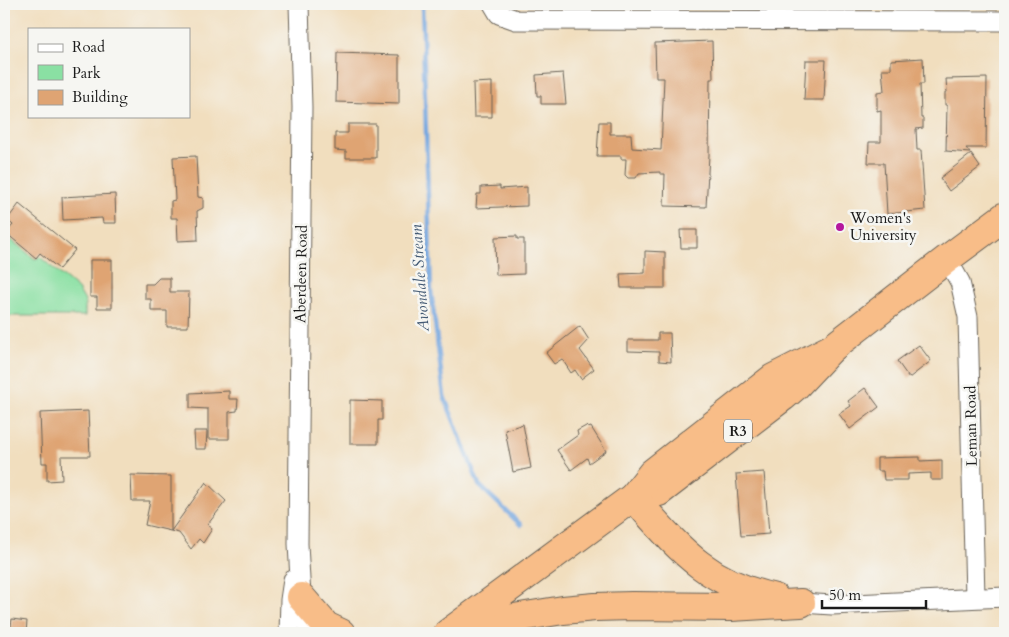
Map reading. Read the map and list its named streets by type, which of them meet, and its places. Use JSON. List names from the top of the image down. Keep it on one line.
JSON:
{"streets":{"highway":["R3"],"street":["Aberdeen Road","Leman Road"]},"crossings":[["Leman Road","R3"]],"water":["Avondale Stream"],"places":["Women's University"],"legend":["Road","Park","Building"],"scale_bar":"50 m"}
